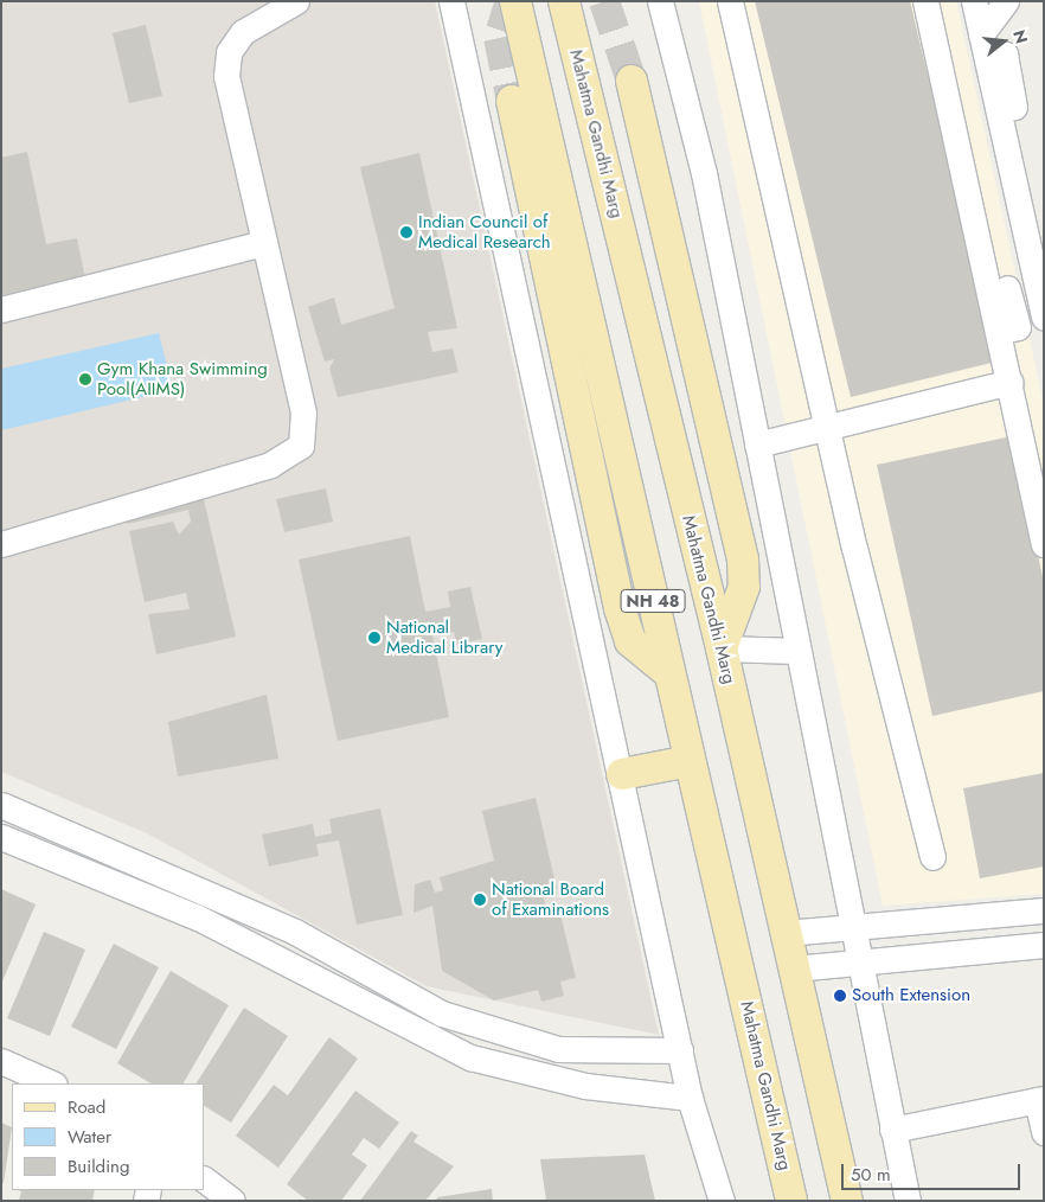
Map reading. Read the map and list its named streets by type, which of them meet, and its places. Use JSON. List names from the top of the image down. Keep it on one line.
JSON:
{"streets":{"main road":["Mahatma Gandhi Marg","NH 48"]},"places":["Indian Council of Medical Research","Gym Khana Swimming Pool(AIIMS)","National Medical Library","National Board of Examinations","South Extension"],"legend":["Road","Water","Building"],"scale_bar":"50 m","north":"right"}
